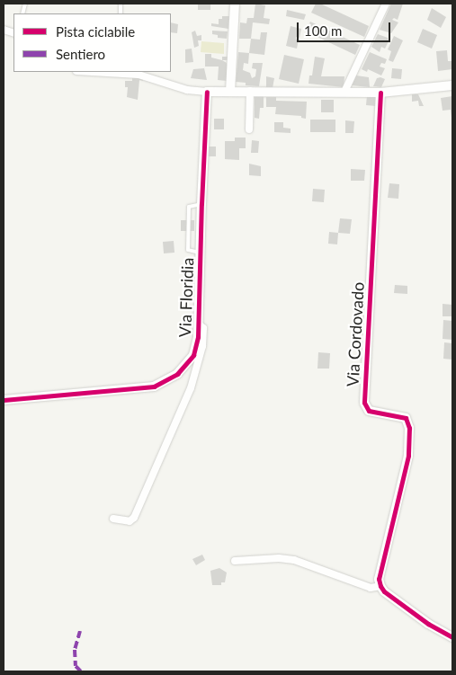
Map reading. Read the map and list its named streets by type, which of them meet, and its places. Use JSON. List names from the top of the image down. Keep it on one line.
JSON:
{"streets":{"street":["Via Floridia","Via Cordovado"]},"legend":["Pista ciclabile","Sentiero"],"scale_bar":"100 m"}
